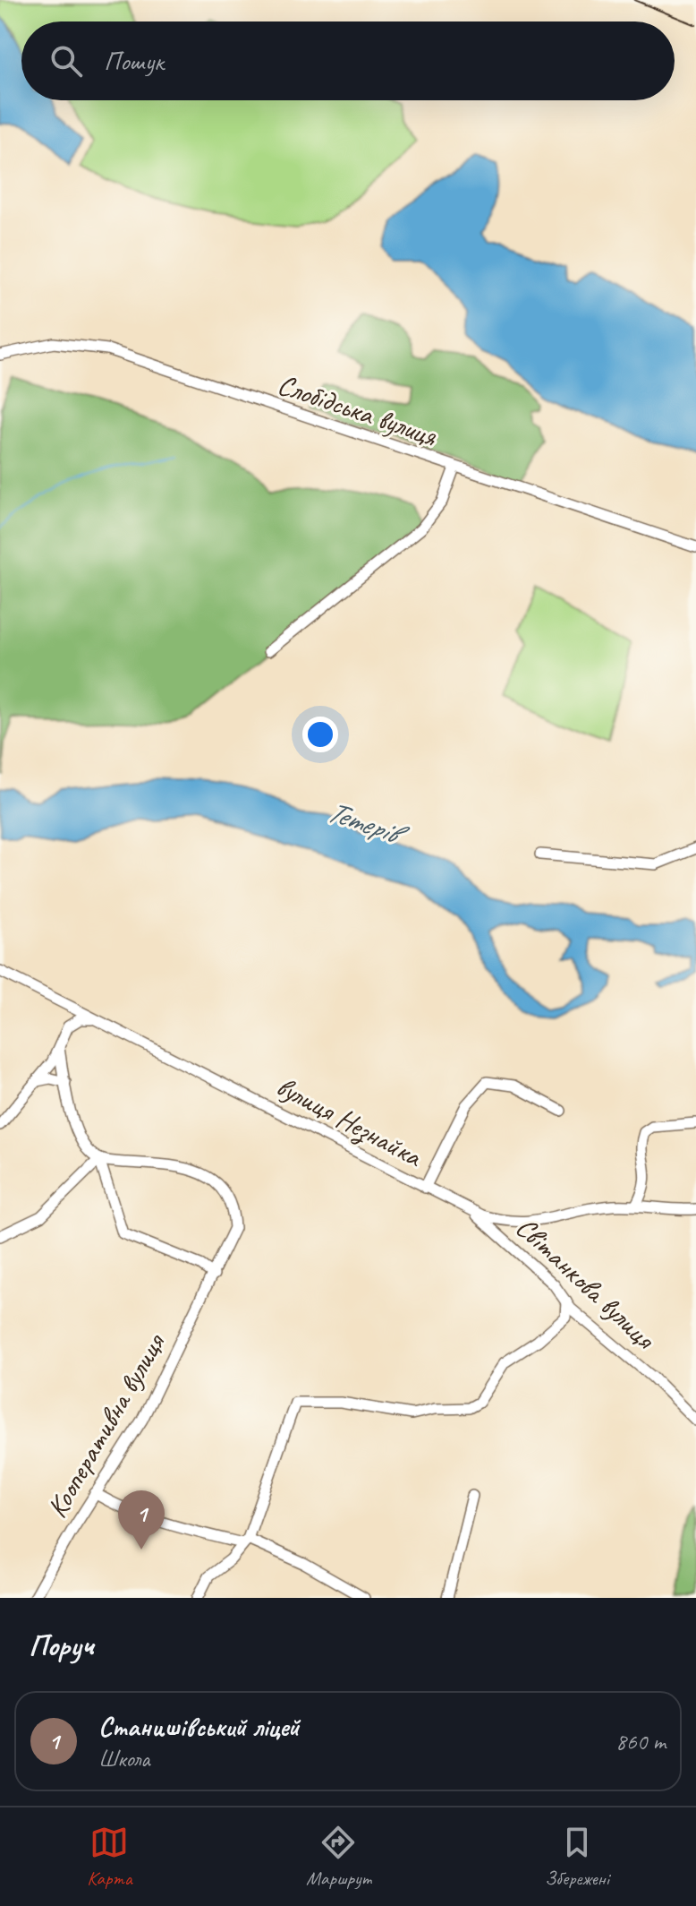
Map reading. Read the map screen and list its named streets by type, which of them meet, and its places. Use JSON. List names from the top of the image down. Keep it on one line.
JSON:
{"streets":{"street":["Слобідська вулиця","вулиця Незнайка","Світанкова вулиця","Кооперативна вулиця"]},"crossings":[["вулиця Незнайка","Світанкова вулиця"]],"water":["Тетерів"],"page":{"search":"Пошук","pins":"1","heading":"Поруч","list":[{"mark":"1","name":"Станишівський ліцей","note":"Школа","value":"860 m"}],"nav":["Карта","Маршрут","Збережені"]}}
